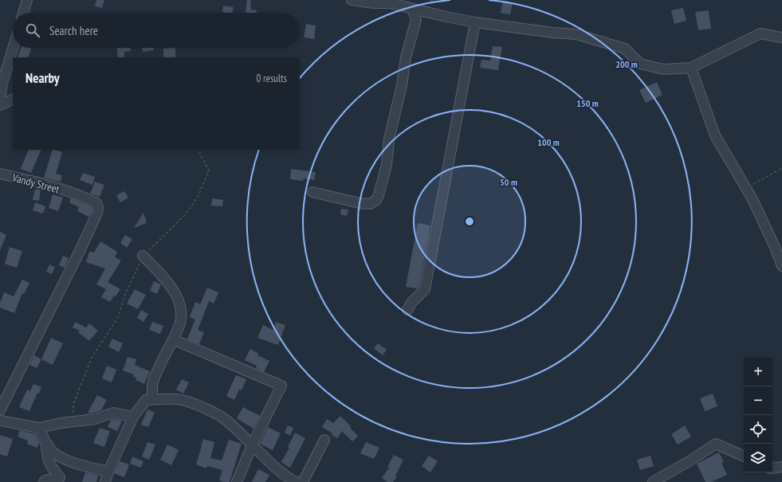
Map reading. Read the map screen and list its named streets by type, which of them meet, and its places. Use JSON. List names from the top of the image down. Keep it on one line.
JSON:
{"streets":{"street":["Vandy Street"]},"page":{"search":"Search here","heading":["Nearby","0 results"],"map_buttons":["+","−"]},"rings":["200 m","150 m","100 m","50 m"]}
